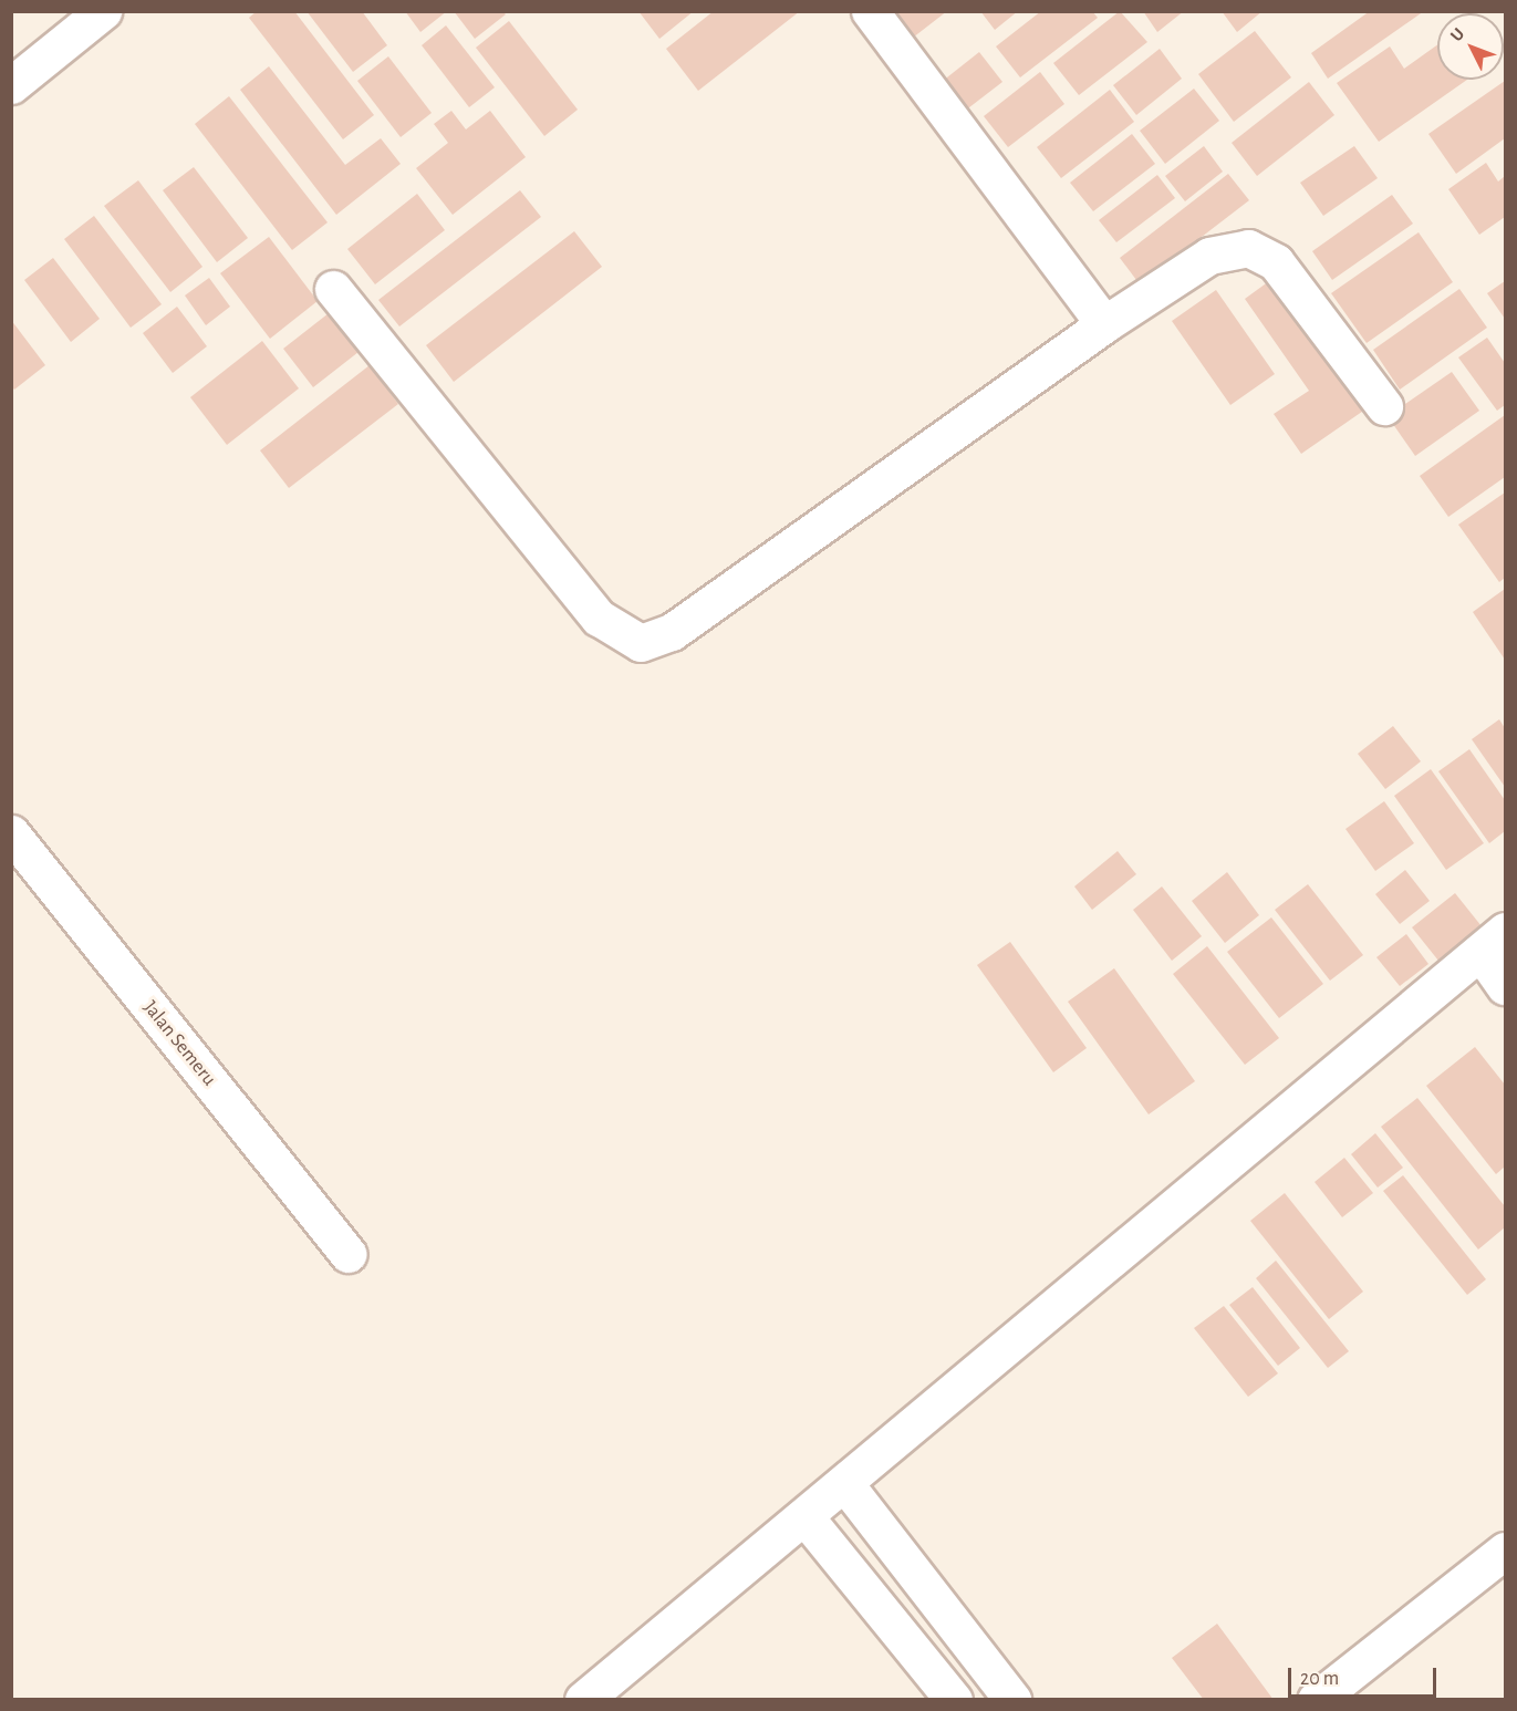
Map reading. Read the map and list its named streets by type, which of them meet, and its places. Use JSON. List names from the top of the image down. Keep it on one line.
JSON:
{"streets":{"street":["Jalan Semeru"]},"scale_bar":"20 m","north":"top left"}
